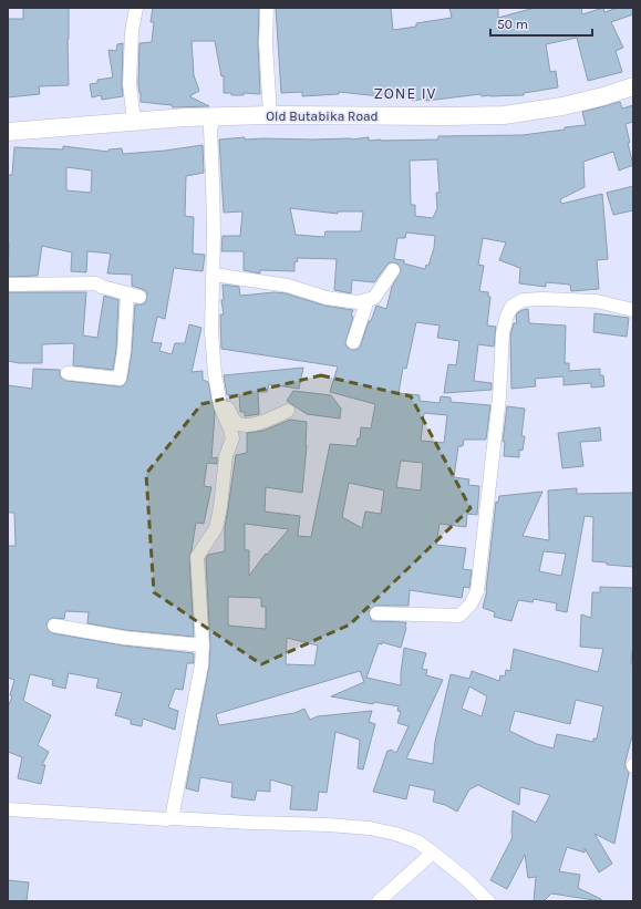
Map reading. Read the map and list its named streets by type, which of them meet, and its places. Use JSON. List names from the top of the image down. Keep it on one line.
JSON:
{"streets":{"main road":["Old Butabika Road"]},"districts":["ZONE IV"],"scale_bar":"50 m"}
